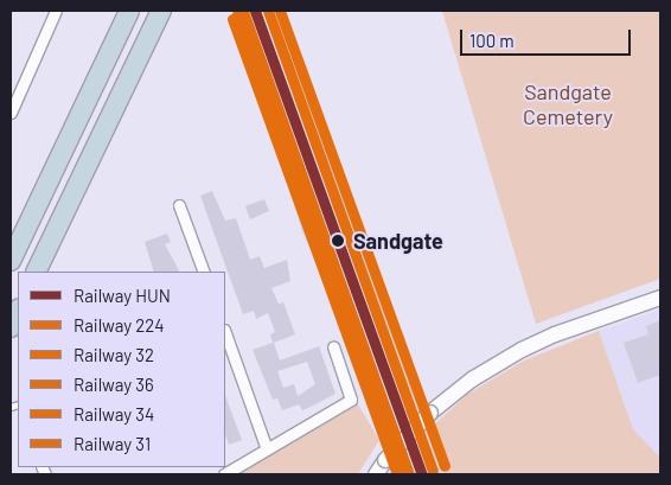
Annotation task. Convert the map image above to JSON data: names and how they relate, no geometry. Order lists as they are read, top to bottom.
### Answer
{
  "parks": ["Sandgate Cemetery"],
  "places": ["Sandgate"],
  "lines": [
    "rail line HUN",
    "rail line 32",
    "rail line 34",
    "rail line 224",
    "rail line 31",
    "rail line 36"
  ],
  "legend": [
    "Railway HUN",
    "Railway 224",
    "Railway 32",
    "Railway 36",
    "Railway 34",
    "Railway 31"
  ],
  "scale_bar": "100 m"
}
